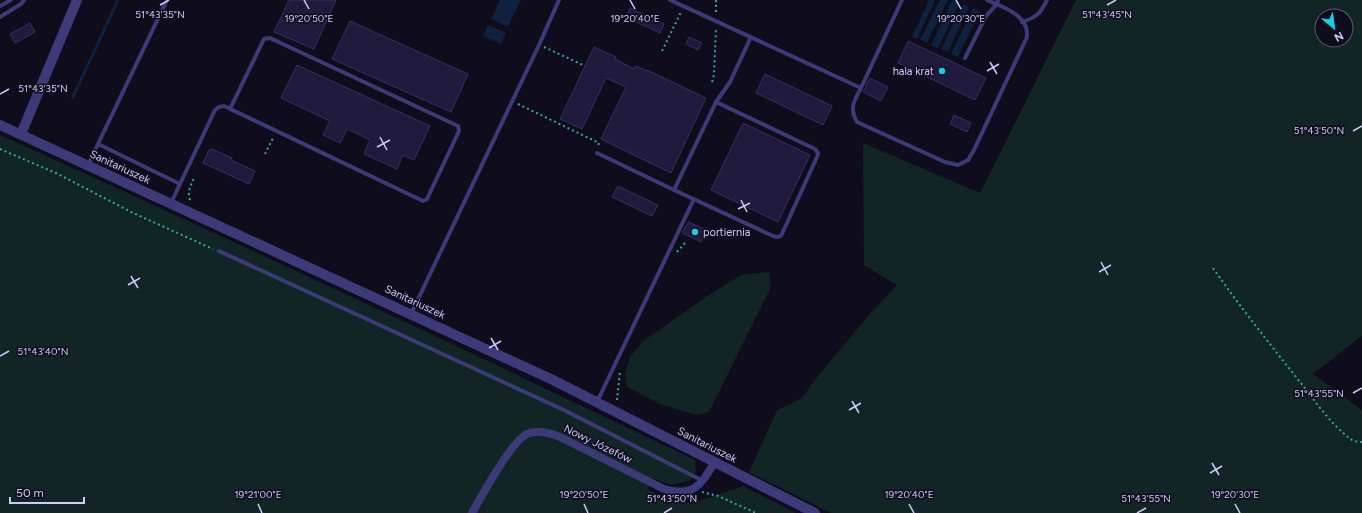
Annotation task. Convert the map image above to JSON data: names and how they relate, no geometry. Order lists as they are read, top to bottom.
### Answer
{
  "streets": {
    "street": ["Sanitariuszek", "Nowy Józefów"]
  },
  "places": ["hala krat", "portiernia"],
  "scale_bar": "50 m",
  "north": "bottom right",
  "coordinates": [
    "51°43'35\"N",
    "51°43'45\"N",
    "19°20'50\"E",
    "19°20'40\"E",
    "19°20'30\"E",
    "51°43'50\"N",
    "51°43'40\"N",
    "51°43'55\"N",
    "19°21'00\"E"
  ]
}
